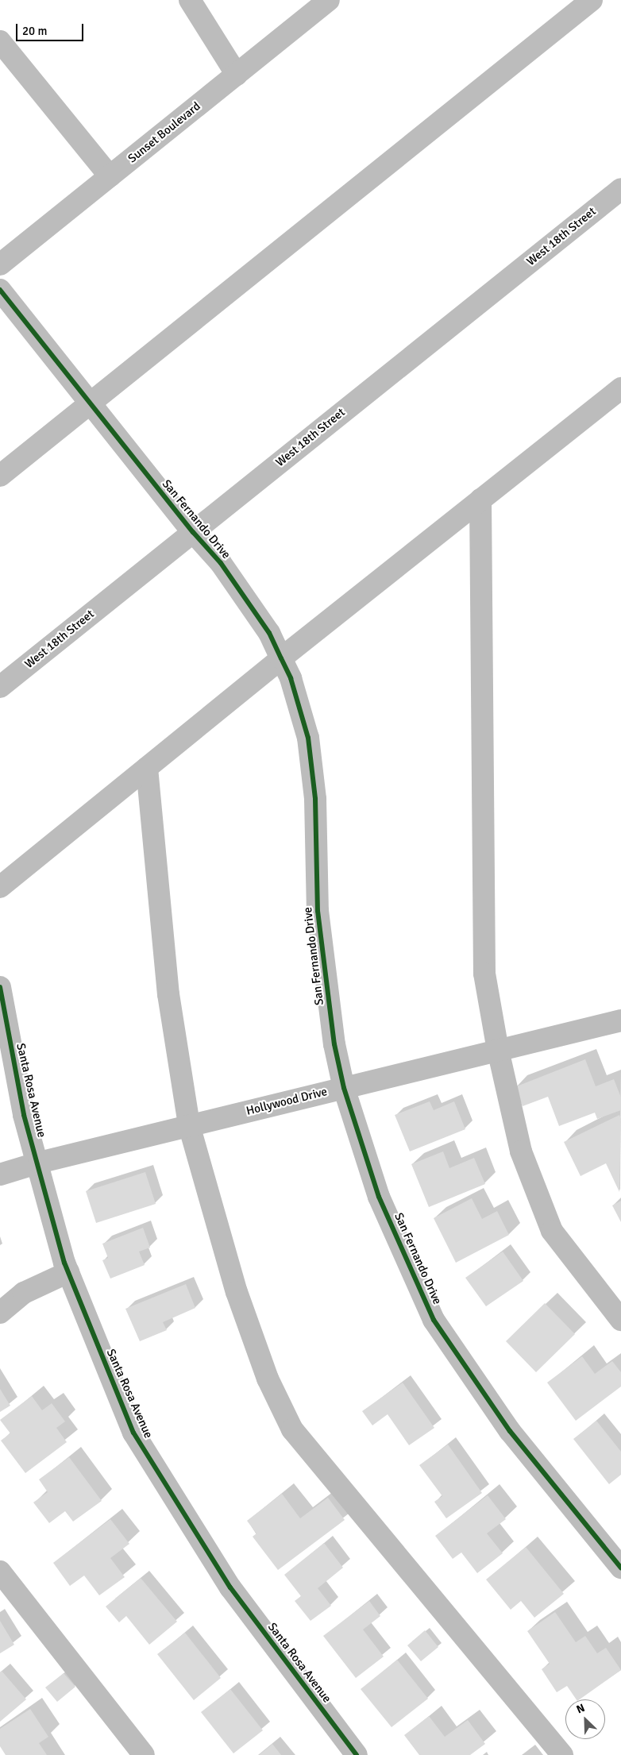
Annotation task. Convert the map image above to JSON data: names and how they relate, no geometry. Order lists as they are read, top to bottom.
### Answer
{
  "streets": {
    "street": [
      "Sunset Boulevard",
      "West 18th Street",
      "San Fernando Drive",
      "Santa Rosa Avenue",
      "Hollywood Drive"
    ]
  },
  "crossings": [
    ["West 18th Street", "San Fernando Drive"],
    ["San Fernando Drive", "Hollywood Drive"],
    ["Santa Rosa Avenue", "Hollywood Drive"]
  ],
  "scale_bar": "20 m",
  "north": "top left"
}
